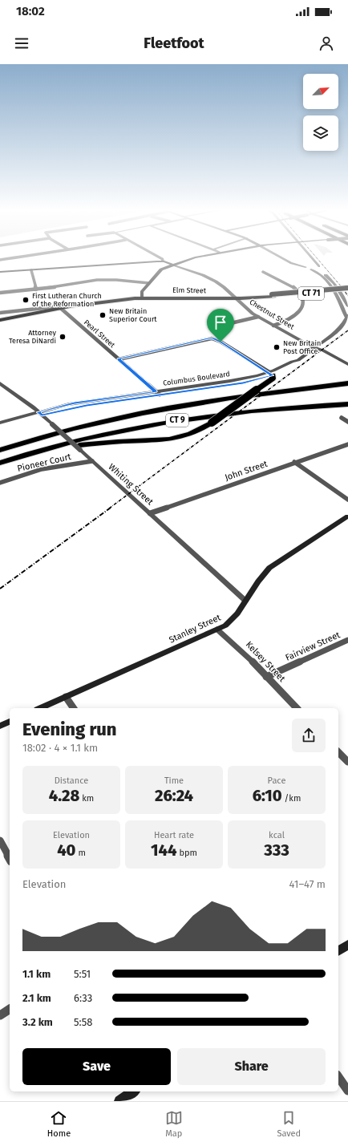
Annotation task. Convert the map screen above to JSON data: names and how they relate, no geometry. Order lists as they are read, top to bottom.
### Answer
{
  "streets": {
    "highway": ["CT 9"],
    "main road": ["Elm Street", "CT 71", "Stanley Street"],
    "street": [
      "Chestnut Street",
      "Pearl Street",
      "Columbus Boulevard",
      "Pioneer Court",
      "John Street",
      "Whiting Street",
      "Fairview Street",
      "Kelsey Street"
    ]
  },
  "crossings": [
    ["Elm Street", "CT 71"],
    ["Elm Street", "Chestnut Street"],
    ["CT 71", "Chestnut Street"],
    ["CT 71", "Pearl Street"],
    ["Chestnut Street", "Columbus Boulevard"],
    ["Pearl Street", "Columbus Boulevard"],
    ["Columbus Boulevard", "Whiting Street"],
    ["Pioneer Court", "Whiting Street"],
    ["John Street", "Whiting Street"],
    ["Whiting Street", "Stanley Street"],
    ["Stanley Street", "Kelsey Street"],
    ["Fairview Street", "Kelsey Street"]
  ],
  "places": [
    "First Lutheran Church of the Reformation",
    "New Britain Superior Court",
    "Attorney Teresa DiNardi",
    "New Britain Post Office"
  ],
  "north": "top right",
  "page": {
    "status": "18:02",
    "header": "Fleetfoot",
    "heading": ["Evening run", "18:02 · 4 × 1.1 km"],
    "stats": [
      ["Distance", "4.28 km"],
      ["Time", "26:24"],
      ["Pace", "6:10 /km"],
      ["Elevation", "40 m"],
      ["Heart rate", "144 bpm"],
      ["kcal", "333"]
    ],
    "chart": ["Elevation", "41–47 m"],
    "list": [
      {
        "name": "1.1 km",
        "note": "5:51"
      },
      {
        "name": "2.1 km",
        "note": "6:33"
      },
      {
        "name": "3.2 km",
        "note": "5:58"
      }
    ],
    "buttons": ["Save", "Share"],
    "tabs": ["Home", "Map", "Saved"]
  }
}
